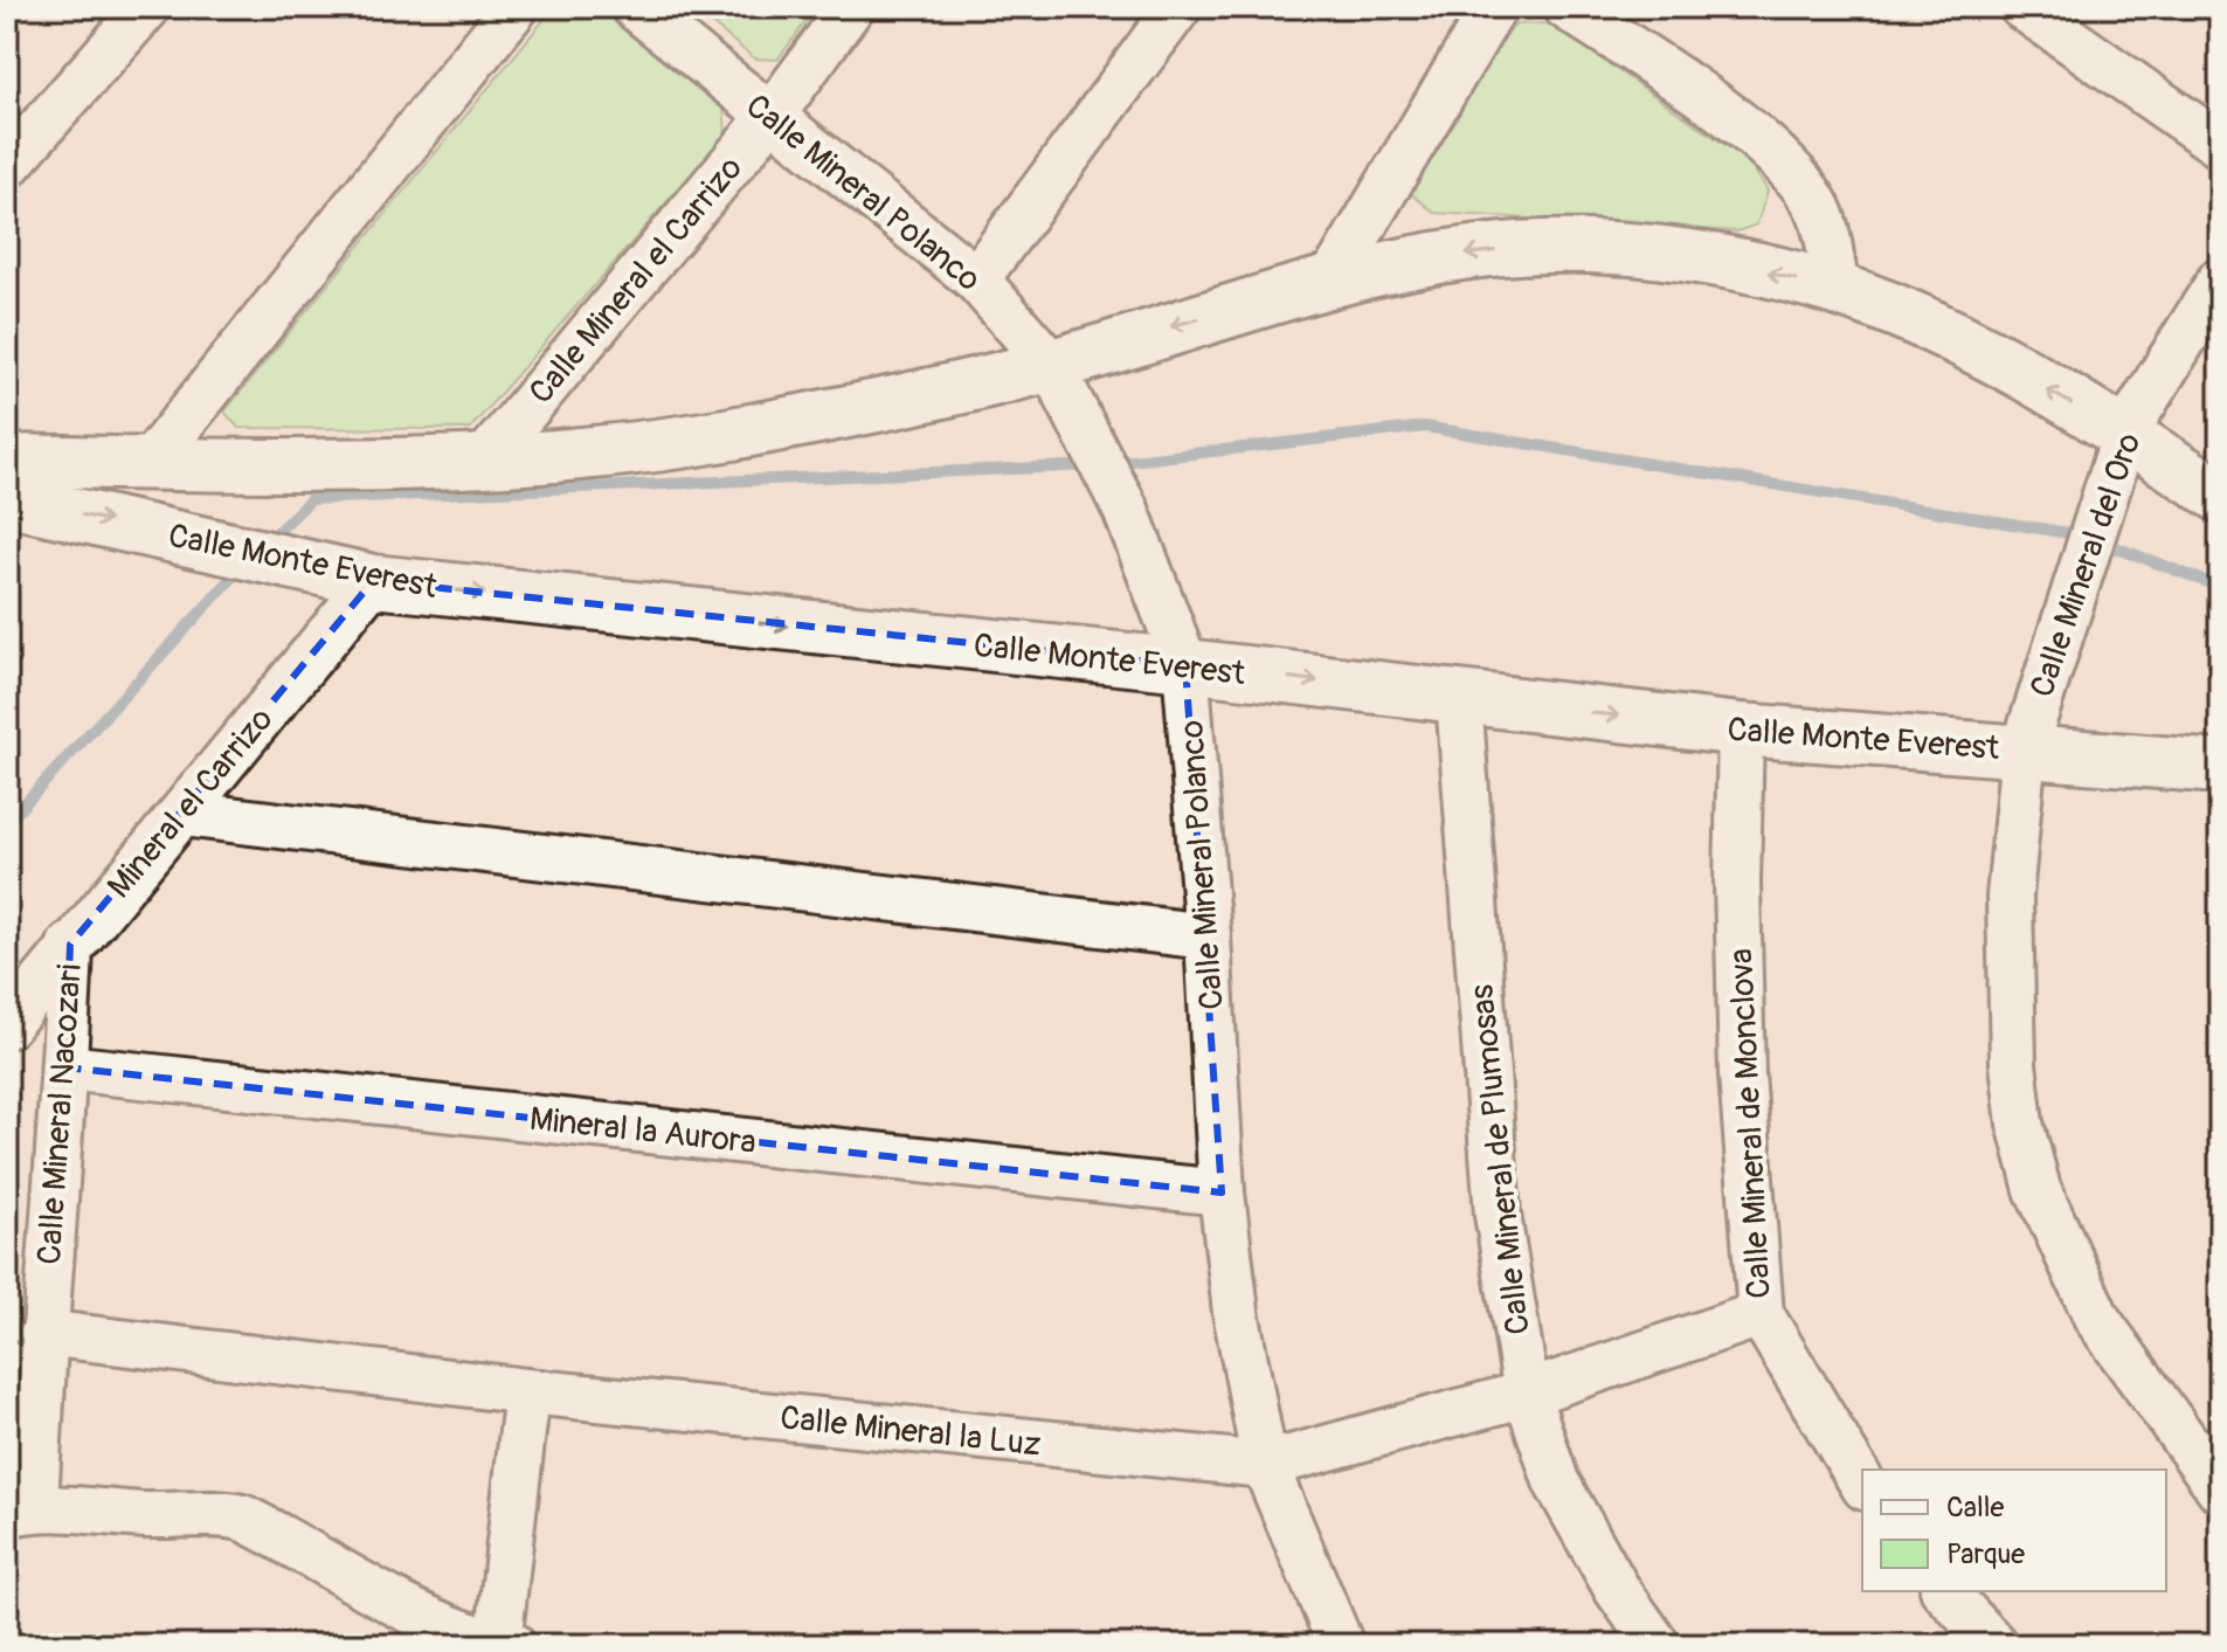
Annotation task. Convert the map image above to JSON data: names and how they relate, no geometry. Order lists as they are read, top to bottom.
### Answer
{
  "streets": {
    "street": [
      "Calle Mineral Polanco",
      "Calle Mineral el Carrizo",
      "Calle Monte Everest",
      "Calle Mineral del Oro",
      "Mineral el Carrizo",
      "Calle Mineral Nacozari",
      "Calle Mineral de Monclova",
      "Mineral la Aurora",
      "Calle Mineral de Plumosas",
      "Calle Mineral la Luz"
    ]
  },
  "crossings": [
    ["Calle Mineral Polanco", "Calle Mineral el Carrizo"],
    ["Calle Mineral Polanco", "Calle Monte Everest"],
    ["Calle Mineral Polanco", "Mineral la Aurora"],
    ["Calle Mineral Polanco", "Calle Mineral la Luz"],
    ["Calle Monte Everest", "Calle Mineral del Oro"],
    ["Calle Monte Everest", "Mineral el Carrizo"],
    ["Calle Monte Everest", "Calle Mineral de Monclova"],
    ["Calle Monte Everest", "Calle Mineral de Plumosas"],
    ["Mineral el Carrizo", "Calle Mineral Nacozari"],
    ["Calle Mineral Nacozari", "Mineral la Aurora"],
    ["Calle Mineral Nacozari", "Calle Mineral la Luz"],
    ["Calle Mineral de Monclova", "Calle Mineral la Luz"],
    ["Calle Mineral de Plumosas", "Calle Mineral la Luz"]
  ],
  "legend": ["Calle", "Parque"]
}
